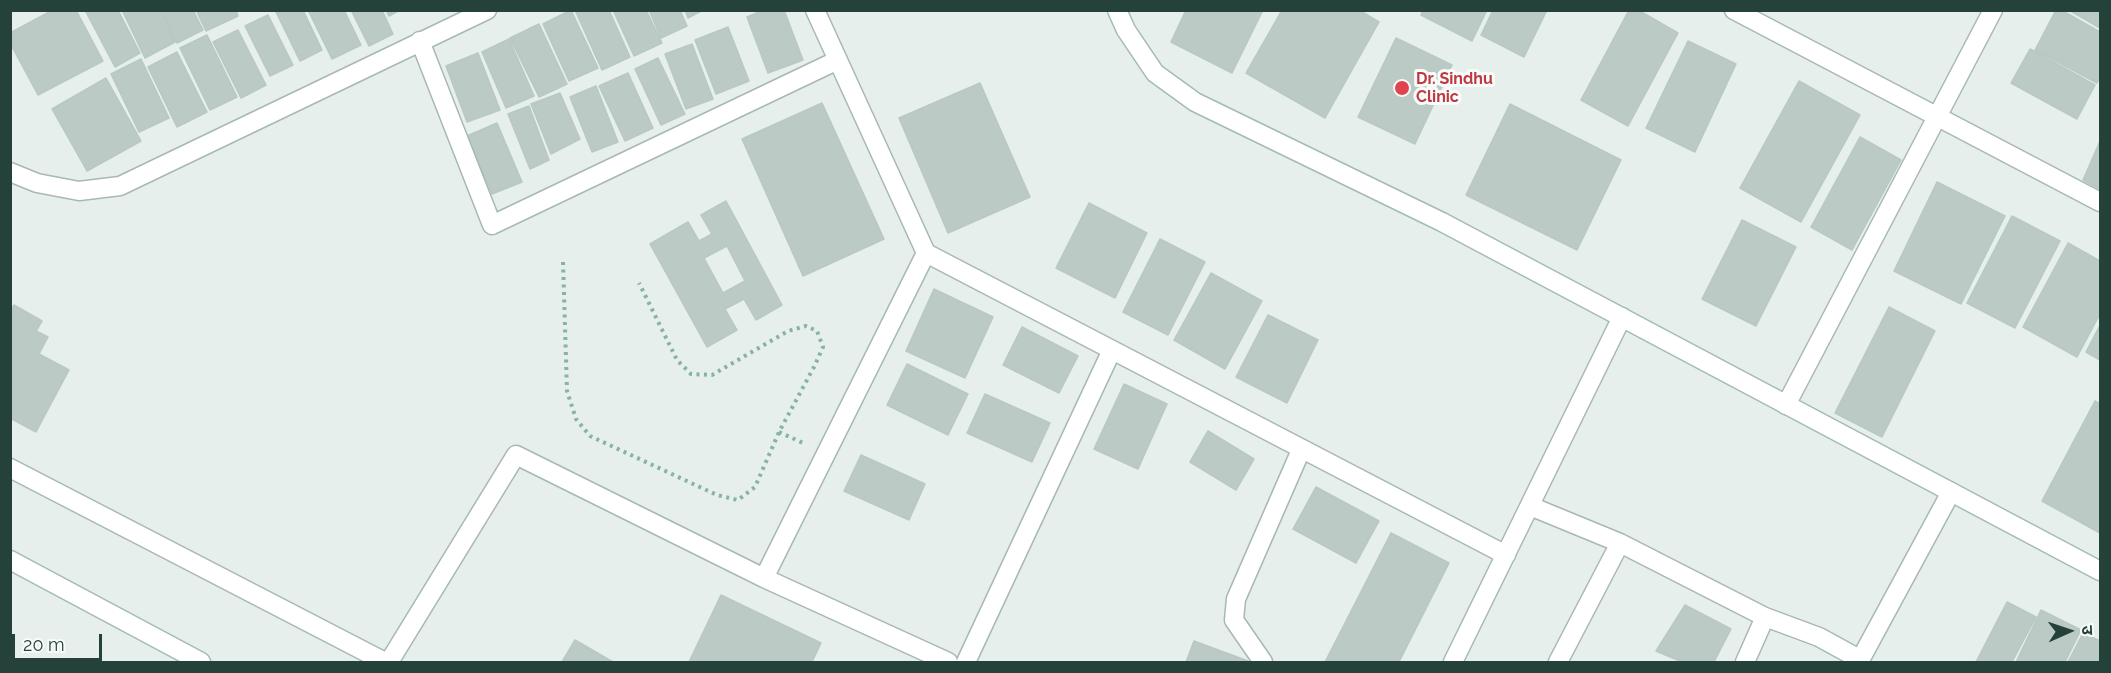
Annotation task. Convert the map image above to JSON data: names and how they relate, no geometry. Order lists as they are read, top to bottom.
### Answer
{
  "places": ["Dr. Sindhu Clinic"],
  "scale_bar": "20 m",
  "north": "right"
}
